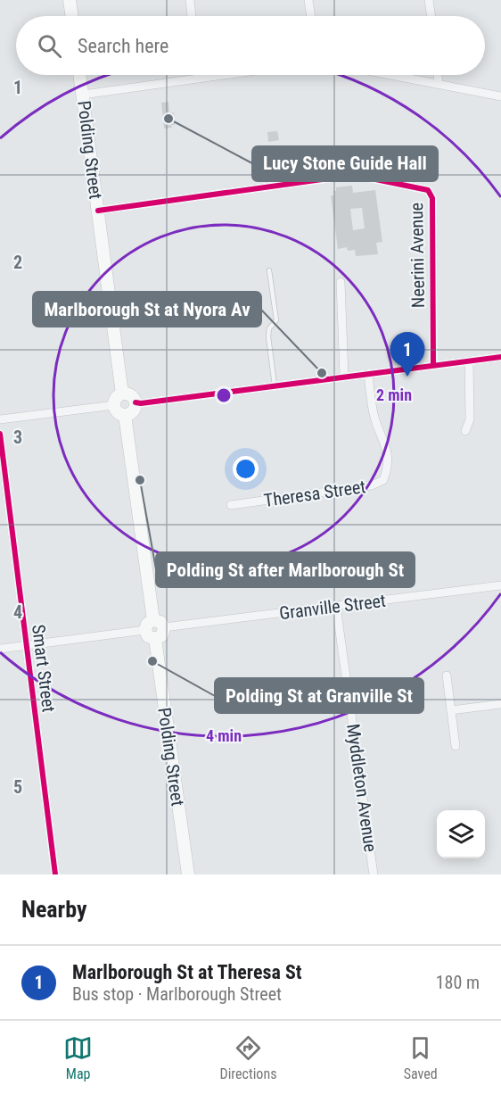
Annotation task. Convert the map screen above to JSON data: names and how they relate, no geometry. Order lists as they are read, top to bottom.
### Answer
{
  "streets": {
    "main road": ["Polding Street"],
    "street": [
      "Neerini Avenue",
      "Theresa Street",
      "Granville Street",
      "Smart Street",
      "Myddleton Avenue"
    ]
  },
  "crossings": [
    ["Polding Street", "Neerini Avenue"],
    ["Polding Street", "Granville Street"],
    ["Granville Street", "Myddleton Avenue"]
  ],
  "places": [
    "Lucy Stone Guide Hall",
    "Marlborough St at Nyora Av",
    "Polding St after Marlborough St",
    "Polding St at Granville St"
  ],
  "page": {
    "search": "Search here",
    "pins": "1",
    "heading": "Nearby",
    "list": [
      {
        "mark": "1",
        "name": "Marlborough St at Theresa St",
        "note": "Bus stop · Marlborough Street",
        "value": "180 m"
      }
    ],
    "nav": ["Map", "Directions", "Saved"]
  },
  "grid": {
    "rows": [
      "1",
      "2",
      "3",
      "4",
      "5"
    ]
  },
  "rings": ["2 min", "4 min"]
}
